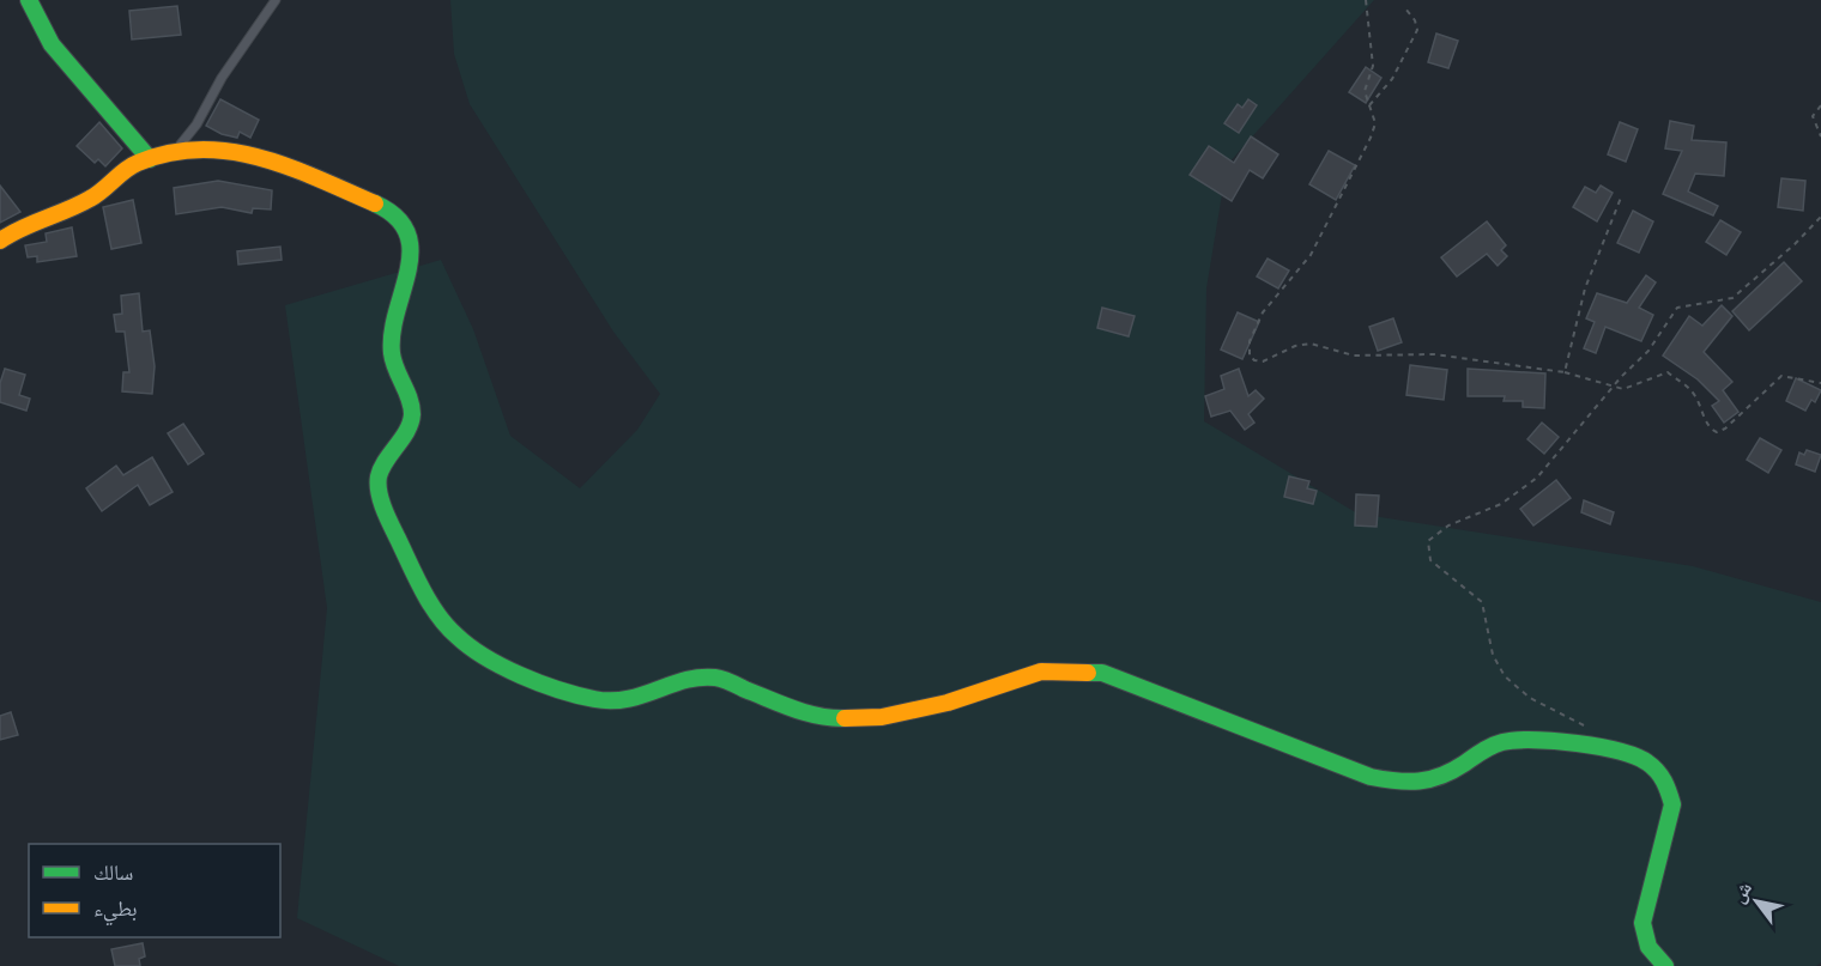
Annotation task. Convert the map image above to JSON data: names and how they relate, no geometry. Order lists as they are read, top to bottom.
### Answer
{
  "legend": ["سالك", "بطيء"],
  "north": "top left"
}
